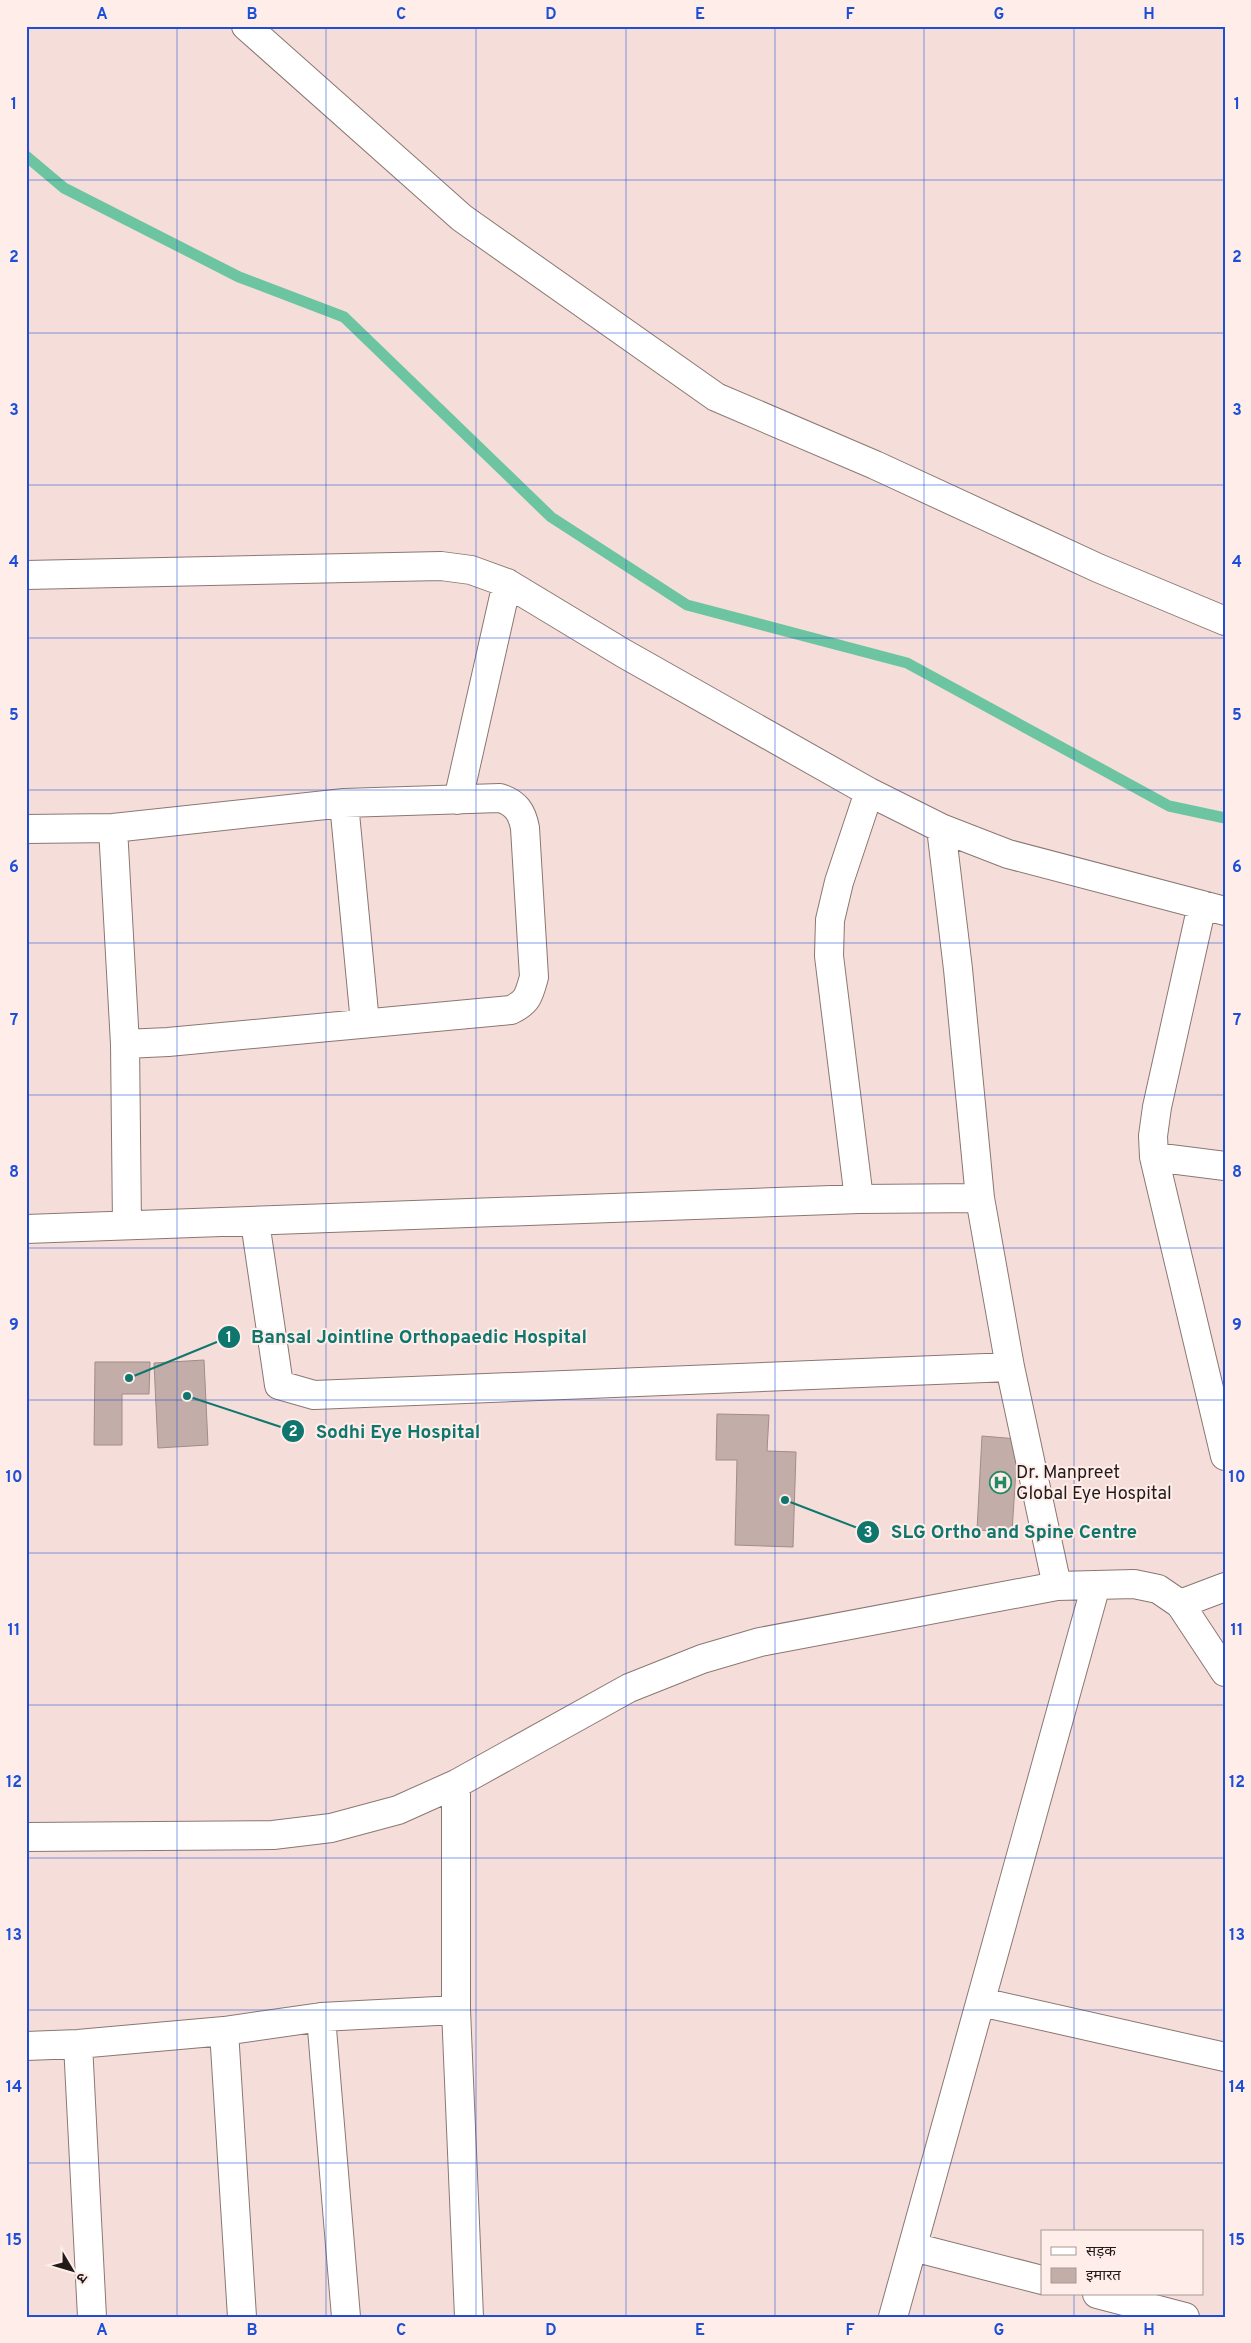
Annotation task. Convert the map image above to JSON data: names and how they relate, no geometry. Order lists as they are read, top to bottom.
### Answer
{
  "places": {
    "other": ["Bansal Jointline Orthopaedic Hospital", "Sodhi Eye Hospital", "SLG Ortho and Spine Centre"],
    "hospital": ["Dr. Manpreet Global Eye Hospital"]
  },
  "legend": ["सड़क", "इमारत"],
  "north": "bottom right",
  "grid": {
    "columns": [
      "A",
      "B",
      "C",
      "D",
      "E",
      "F",
      "G",
      "H"
    ],
    "rows": [
      "1",
      "2",
      "3",
      "4",
      "5",
      "6",
      "7",
      "8",
      "9",
      "10",
      "11",
      "12",
      "13",
      "14",
      "15"
    ]
  }
}
